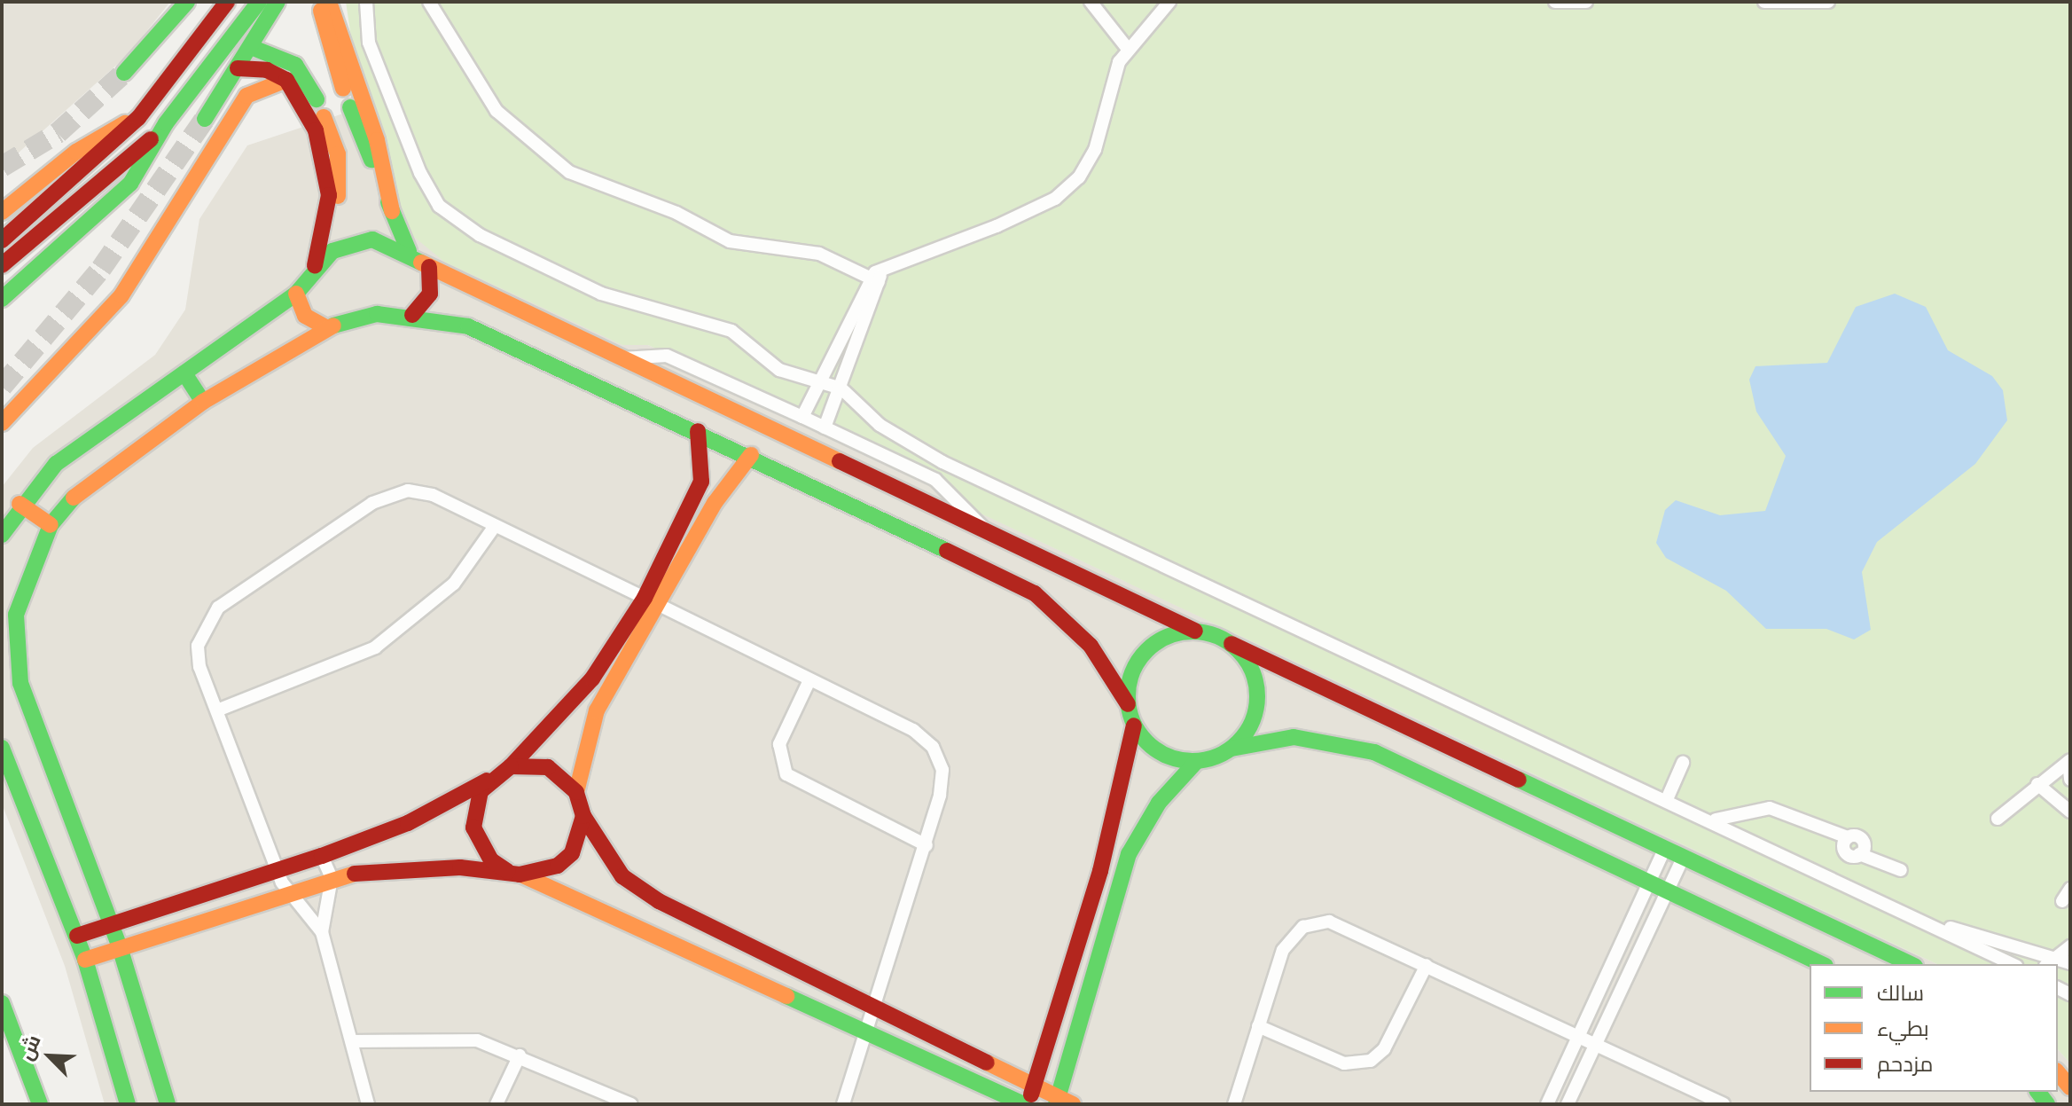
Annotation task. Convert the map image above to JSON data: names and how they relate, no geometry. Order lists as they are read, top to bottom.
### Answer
{
  "legend": ["سالك", "بطيء", "مزدحم"],
  "north": "top left"
}
